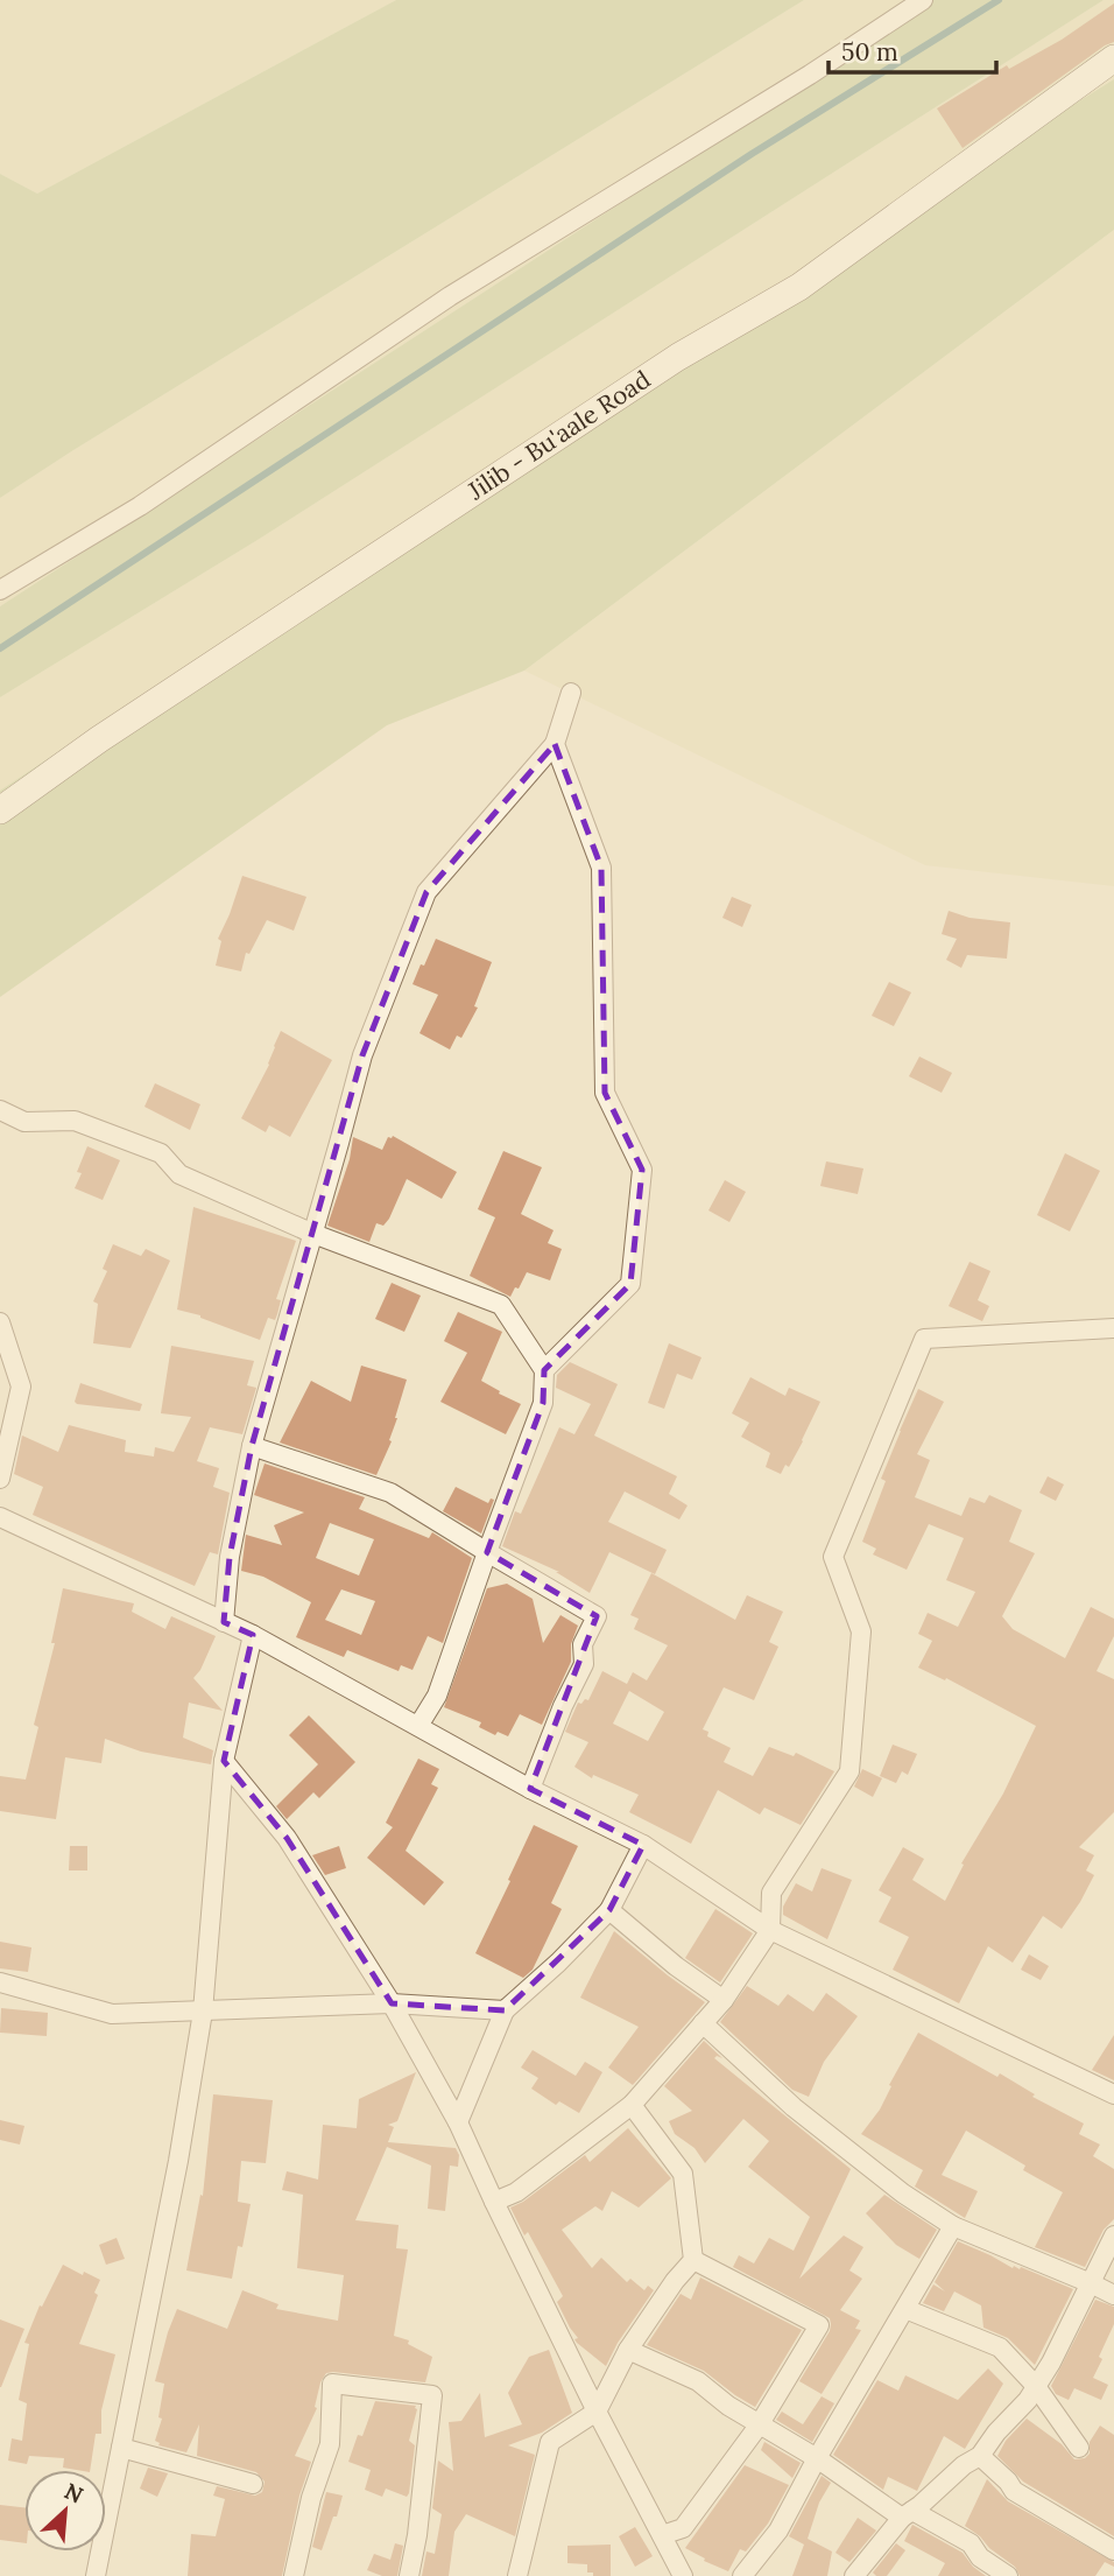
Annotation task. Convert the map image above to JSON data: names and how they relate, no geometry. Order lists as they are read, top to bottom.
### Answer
{
  "streets": {
    "main road": ["Jilib - Bu'aale Road"]
  },
  "scale_bar": "50 m",
  "north": "top right"
}
